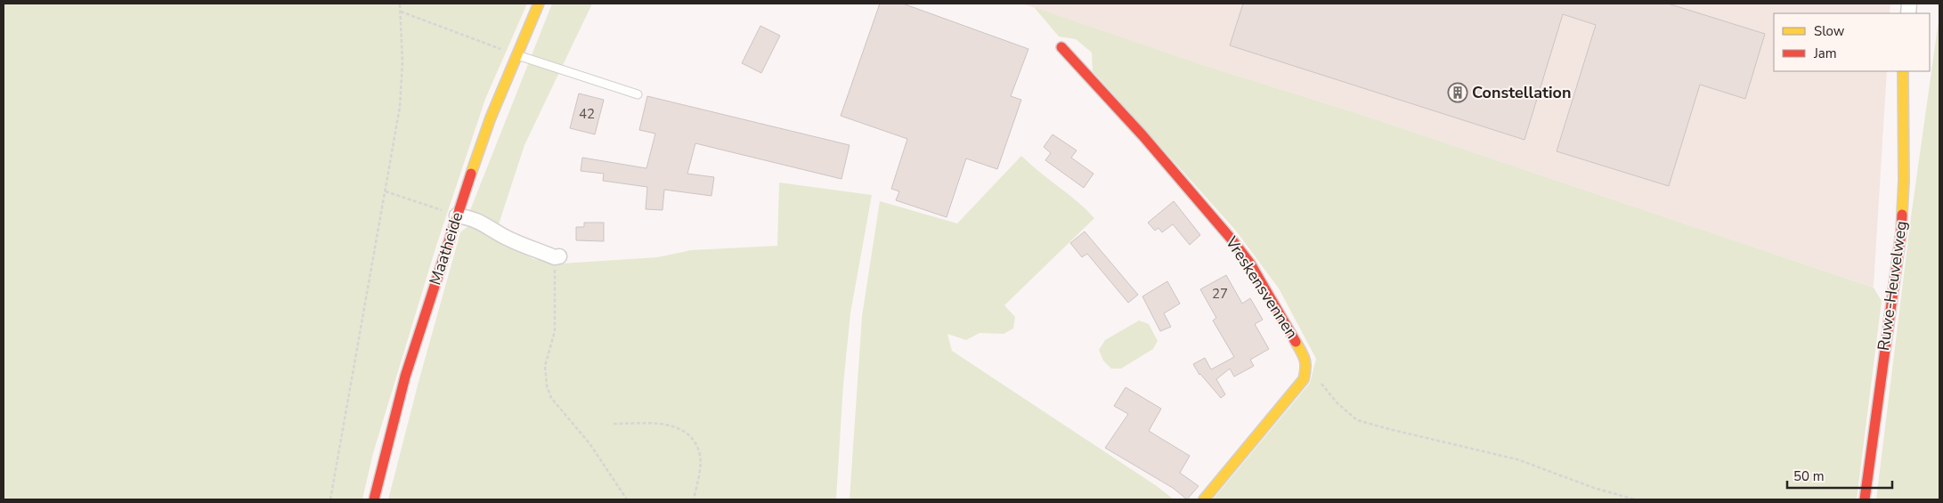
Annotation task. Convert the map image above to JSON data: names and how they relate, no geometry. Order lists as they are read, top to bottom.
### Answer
{
  "streets": {
    "street": ["Maatheide", "Ruwe-Heuvelweg", "Vreskensvennen"]
  },
  "places": {
    "building": ["Constellation"]
  },
  "house_numbers": ["42", "27"],
  "legend": ["Slow", "Jam"],
  "scale_bar": "50 m"
}
